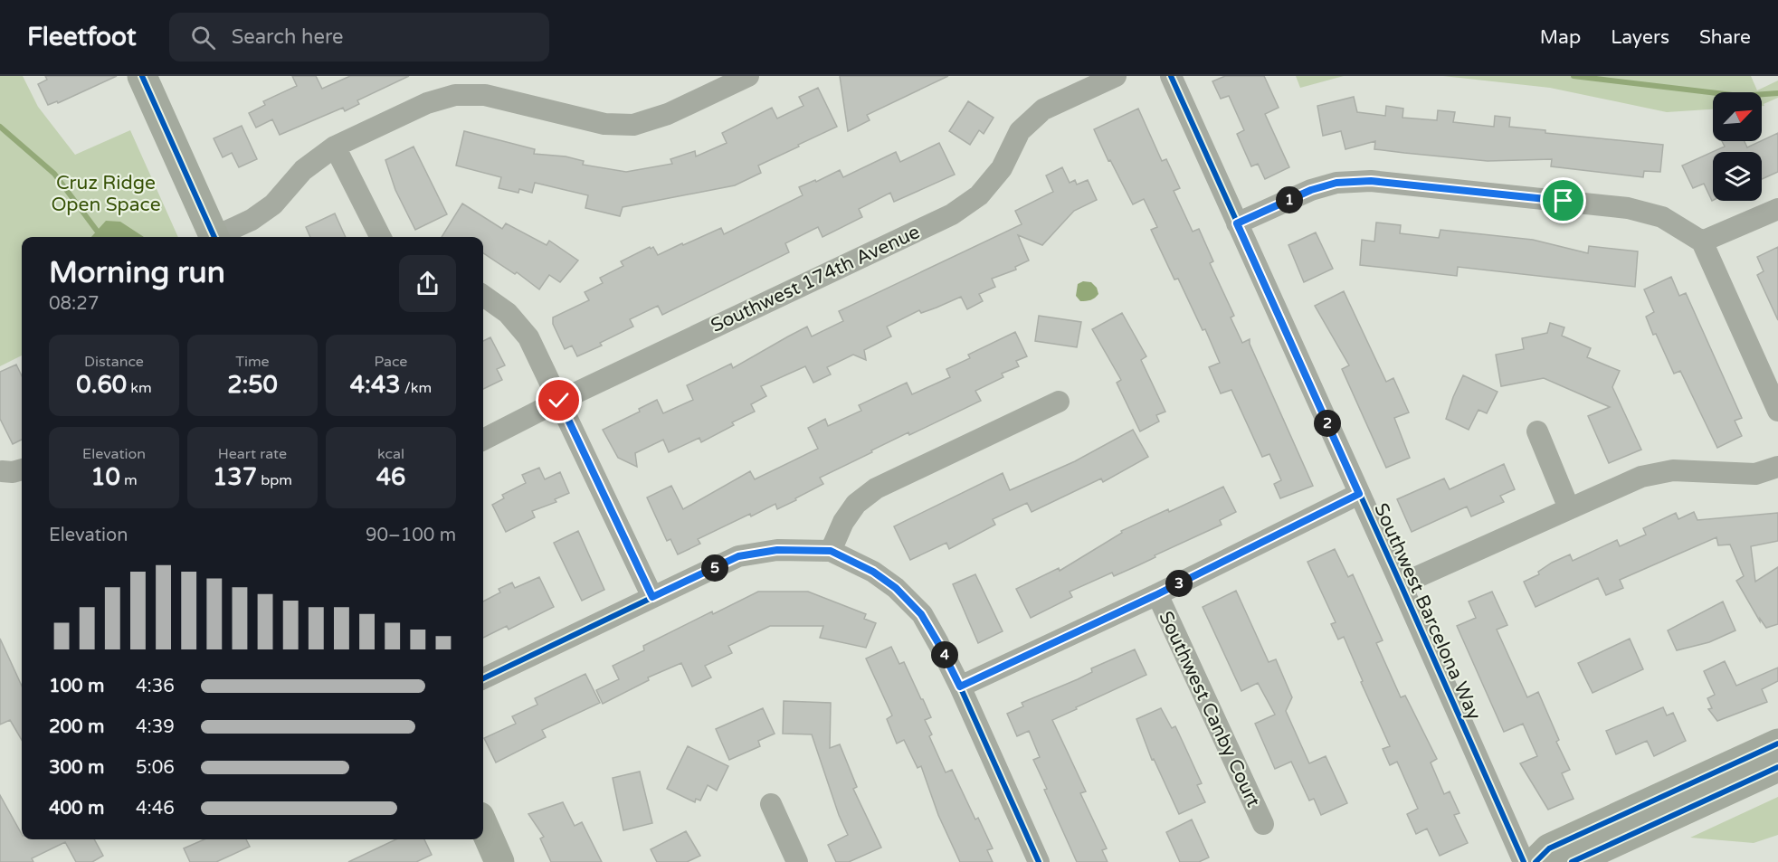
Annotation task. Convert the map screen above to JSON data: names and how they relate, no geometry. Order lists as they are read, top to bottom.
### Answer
{
  "streets": {
    "street": ["Southwest 174th Avenue", "Southwest Barcelona Way", "Southwest Canby Court"]
  },
  "parks": ["Cruz Ridge Open Space"],
  "north": "top right",
  "page": {
    "header": "Fleetfoot",
    "search": "Search here",
    "nav": ["Map", "Layers", "Share"],
    "pins": [
      "1",
      "2",
      "5",
      "3",
      "4"
    ],
    "heading": ["Morning run", "08:27"],
    "stats": [
      ["Distance", "0.60 km"],
      ["Time", "2:50"],
      ["Pace", "4:43 /km"],
      ["Elevation", "10 m"],
      ["Heart rate", "137 bpm"],
      ["kcal", "46"]
    ],
    "chart": ["Elevation", "90–100 m"],
    "list": [
      {
        "name": "100 m",
        "note": "4:36"
      },
      {
        "name": "200 m",
        "note": "4:39"
      },
      {
        "name": "300 m",
        "note": "5:06"
      },
      {
        "name": "400 m",
        "note": "4:46"
      }
    ]
  }
}
